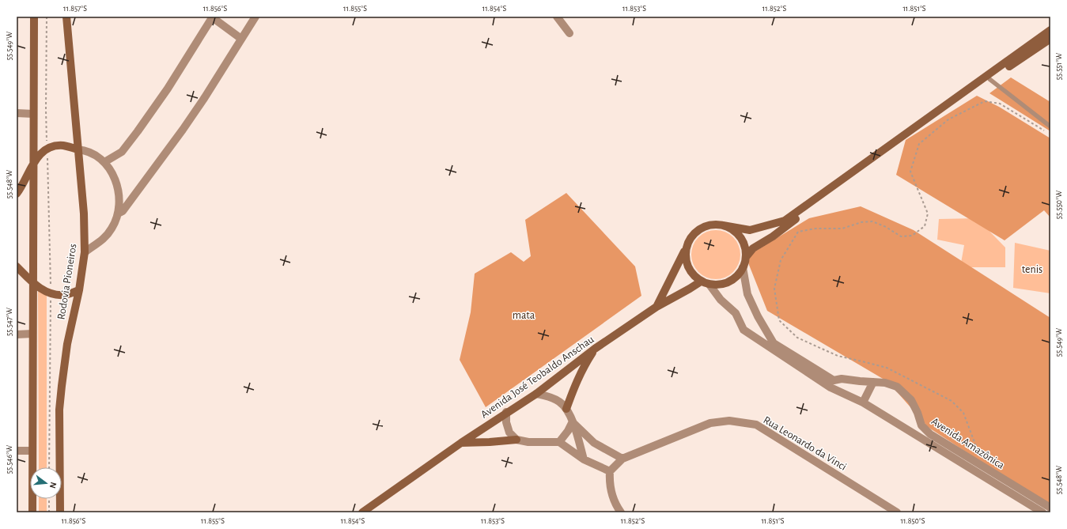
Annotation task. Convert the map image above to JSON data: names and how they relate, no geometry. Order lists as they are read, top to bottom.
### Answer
{
  "streets": {
    "street": [
      "Rodovia Pioneiros",
      "Avenida José Teobaldo Anschau",
      "Rua Leonardo da Vinci",
      "Avenida Amazônica"
    ]
  },
  "crossings": [
    ["Avenida José Teobaldo Anschau", "Avenida Amazônica"]
  ],
  "parks": ["tenis", "mata"],
  "north": "right",
  "coordinates": [
    "11.857°S",
    "11.856°S",
    "11.855°S",
    "11.854°S",
    "11.853°S",
    "11.852°S",
    "11.851°S",
    "55.549°W",
    "55.551°W",
    "55.548°W",
    "55.550°W",
    "55.547°W",
    "55.546°W",
    "11.850°S"
  ]
}
